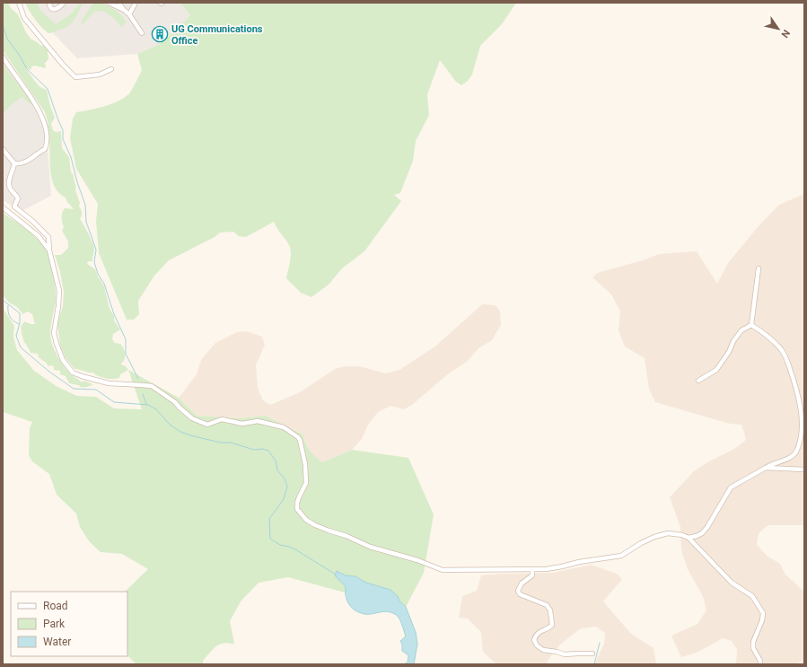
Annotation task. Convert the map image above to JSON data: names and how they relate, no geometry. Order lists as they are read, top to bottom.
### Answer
{
  "places": {
    "building": ["UG Communications Office"]
  },
  "legend": ["Road", "Park", "Water"],
  "north": "bottom right"
}
